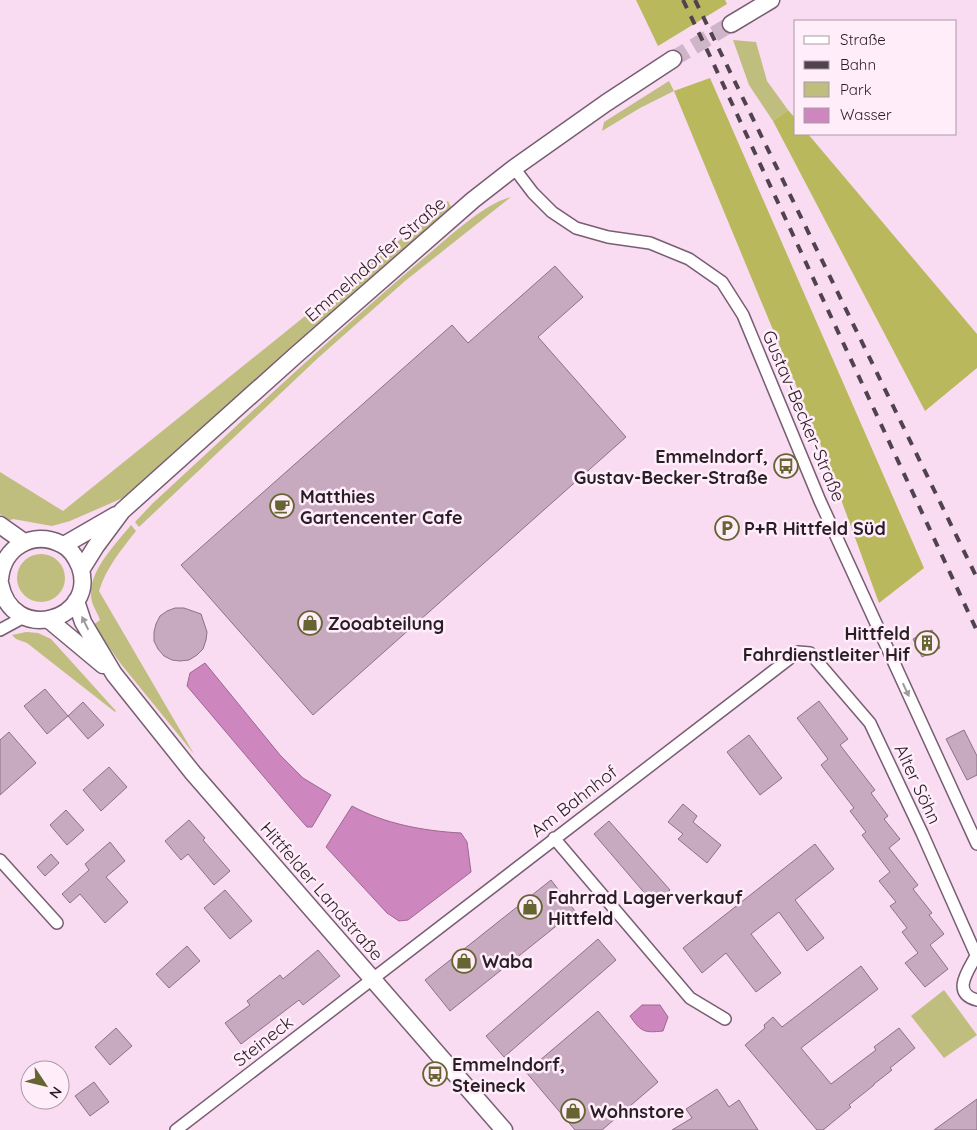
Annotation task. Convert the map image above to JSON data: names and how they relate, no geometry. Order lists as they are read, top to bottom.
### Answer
{
  "streets": {
    "main road": ["Emmelndorfer Straße", "Hittfelder Landstraße"],
    "street": [
      "Gustav-Becker-Straße",
      "Alter Söhn",
      "Am Bahnhof",
      "Steineck"
    ]
  },
  "crossings": [
    ["Emmelndorfer Straße", "Gustav-Becker-Straße"],
    ["Emmelndorfer Straße", "Hittfelder Landstraße"],
    ["Alter Söhn", "Am Bahnhof"],
    ["Am Bahnhof", "Hittfelder Landstraße"],
    ["Am Bahnhof", "Steineck"],
    ["Hittfelder Landstraße", "Steineck"]
  ],
  "one_way": ["Gustav-Becker-Straße"],
  "places": {
    "bus stop": ["Emmelndorf, Gustav-Becker-Straße", "Emmelndorf, Steineck"],
    "cafe": ["Matthies Gartencenter Cafe"],
    "parking": ["P+R Hittfeld Süd"],
    "shop": [
      "Zooabteilung",
      "Fahrrad Lagerverkauf Hittfeld",
      "Waba",
      "Wohnstore"
    ],
    "building": ["Hittfeld Fahrdienstleiter Hif"]
  },
  "legend": [
    "Straße",
    "Bahn",
    "Park",
    "Wasser"
  ],
  "north": "bottom right"
}
